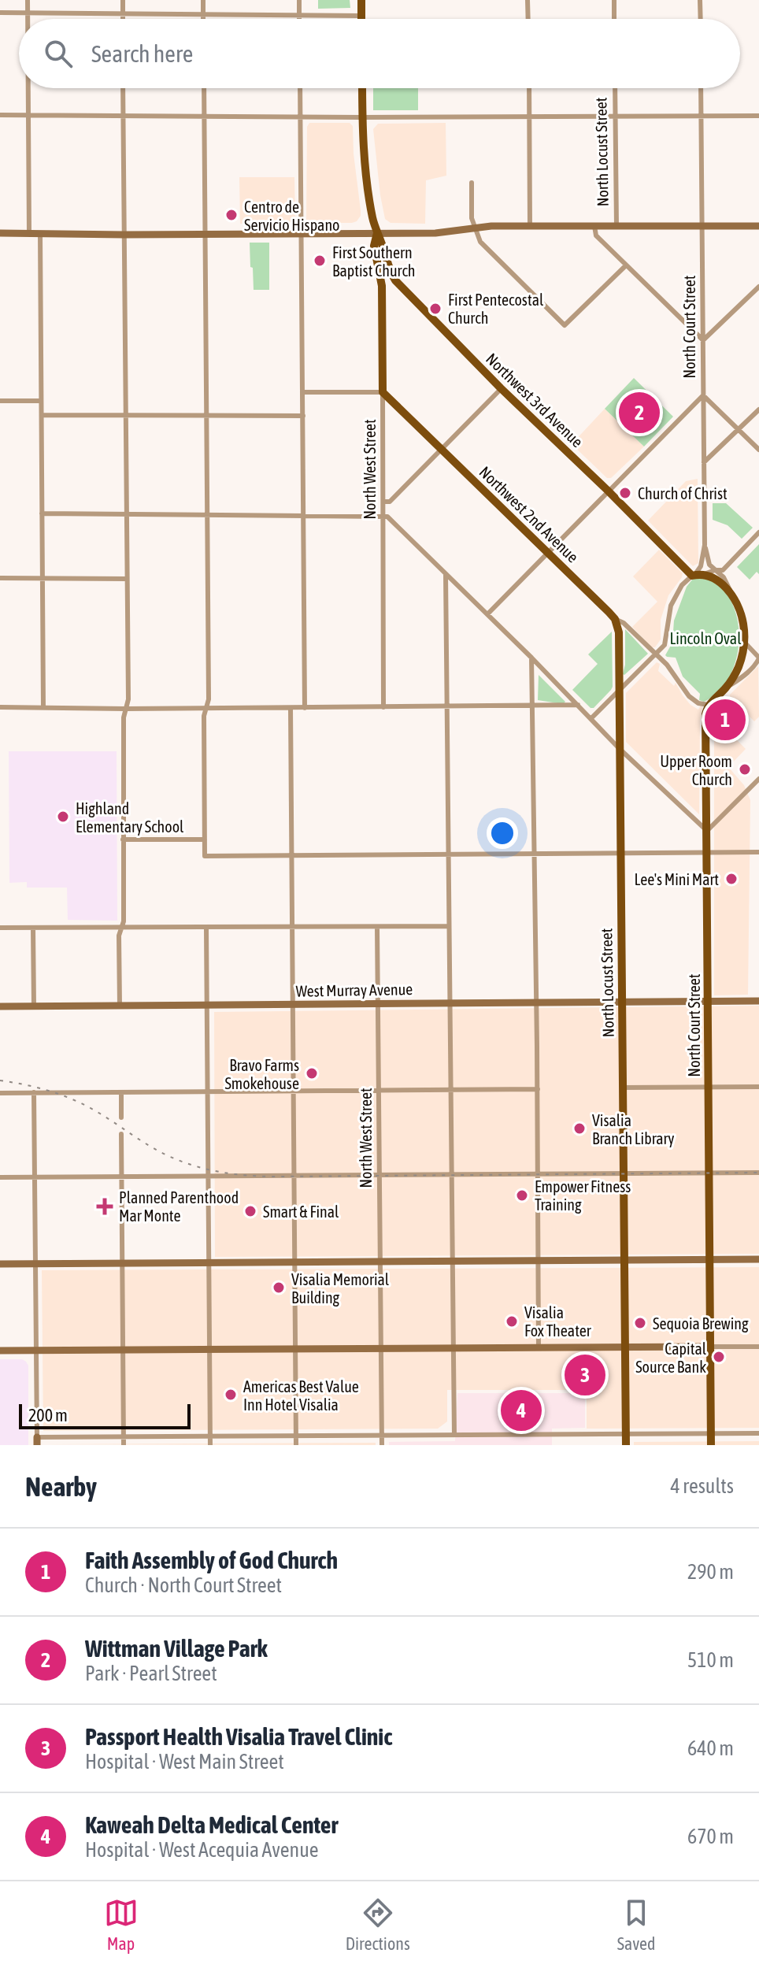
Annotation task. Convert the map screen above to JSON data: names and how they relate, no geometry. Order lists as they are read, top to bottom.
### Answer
{
  "streets": {
    "main road": [
      "North Locust Street",
      "North Court Street",
      "Northwest 3rd Avenue",
      "North West Street",
      "Northwest 2nd Avenue"
    ],
    "street": ["West Murray Avenue"]
  },
  "crossings": [
    ["North Locust Street", "Northwest 2nd Avenue"],
    ["North Locust Street", "West Murray Avenue"],
    ["North Court Street", "Northwest 3rd Avenue"],
    ["North Court Street", "West Murray Avenue"],
    ["Northwest 3rd Avenue", "North West Street"],
    ["North West Street", "Northwest 2nd Avenue"],
    ["North West Street", "West Murray Avenue"]
  ],
  "parks": ["Lincoln Oval"],
  "places": {
    "other": [
      "Centro de Servicio Hispano",
      "First Southern Baptist Church",
      "First Pentecostal Church",
      "Church of Christ",
      "Upper Room Church",
      "Highland Elementary School",
      "Lee's Mini Mart",
      "Bravo Farms Smokehouse",
      "Visalia Branch Library",
      "Empower Fitness Training",
      "Smart & Final",
      "Visalia Memorial Building",
      "Visalia Fox Theater",
      "Sequoia Brewing",
      "Capital Source Bank",
      "Americas Best Value Inn Hotel Visalia"
    ],
    "health": ["Planned Parenthood Mar Monte"]
  },
  "scale_bar": "200 m",
  "page": {
    "search": "Search here",
    "pins": [
      "2",
      "1",
      "3",
      "4"
    ],
    "scale": "200 m",
    "heading": ["Nearby", "4 results"],
    "list": [
      {
        "mark": "1",
        "name": "Faith Assembly of God Church",
        "note": "Church · North Court Street",
        "value": "290 m"
      },
      {
        "mark": "2",
        "name": "Wittman Village Park",
        "note": "Park · Pearl Street",
        "value": "510 m"
      },
      {
        "mark": "3",
        "name": "Passport Health Visalia Travel Clinic",
        "note": "Hospital · West Main Street",
        "value": "640 m"
      },
      {
        "mark": "4",
        "name": "Kaweah Delta Medical Center",
        "note": "Hospital · West Acequia Avenue",
        "value": "670 m"
      }
    ],
    "nav": ["Map", "Directions", "Saved"]
  }
}
